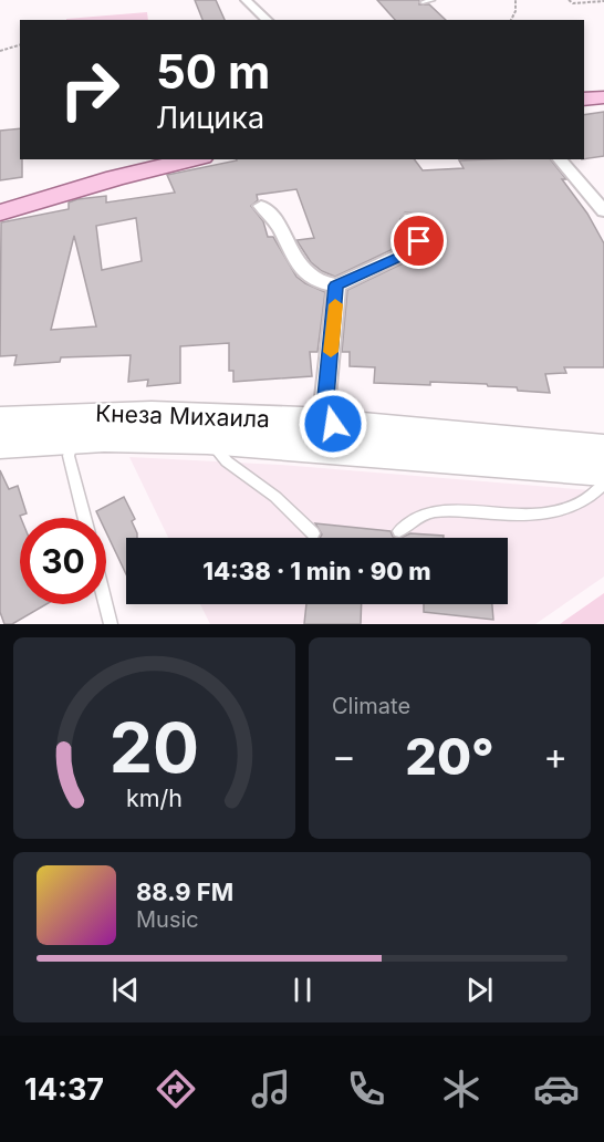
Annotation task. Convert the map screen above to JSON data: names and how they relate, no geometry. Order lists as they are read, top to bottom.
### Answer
{
  "streets": {
    "main road": ["Кнеза Михаила"]
  },
  "page": {
    "turn": ["50 m", "Лицика"],
    "limit": "30",
    "trip": "14:38 · 1 min · 90 m",
    "tile": "Climate",
    "heat": ["−", "20°", "+"],
    "song": ["88.9 FM", "Music"],
    "tabs": "14:37",
    "gauge": ["20", "km/h"]
  }
}
